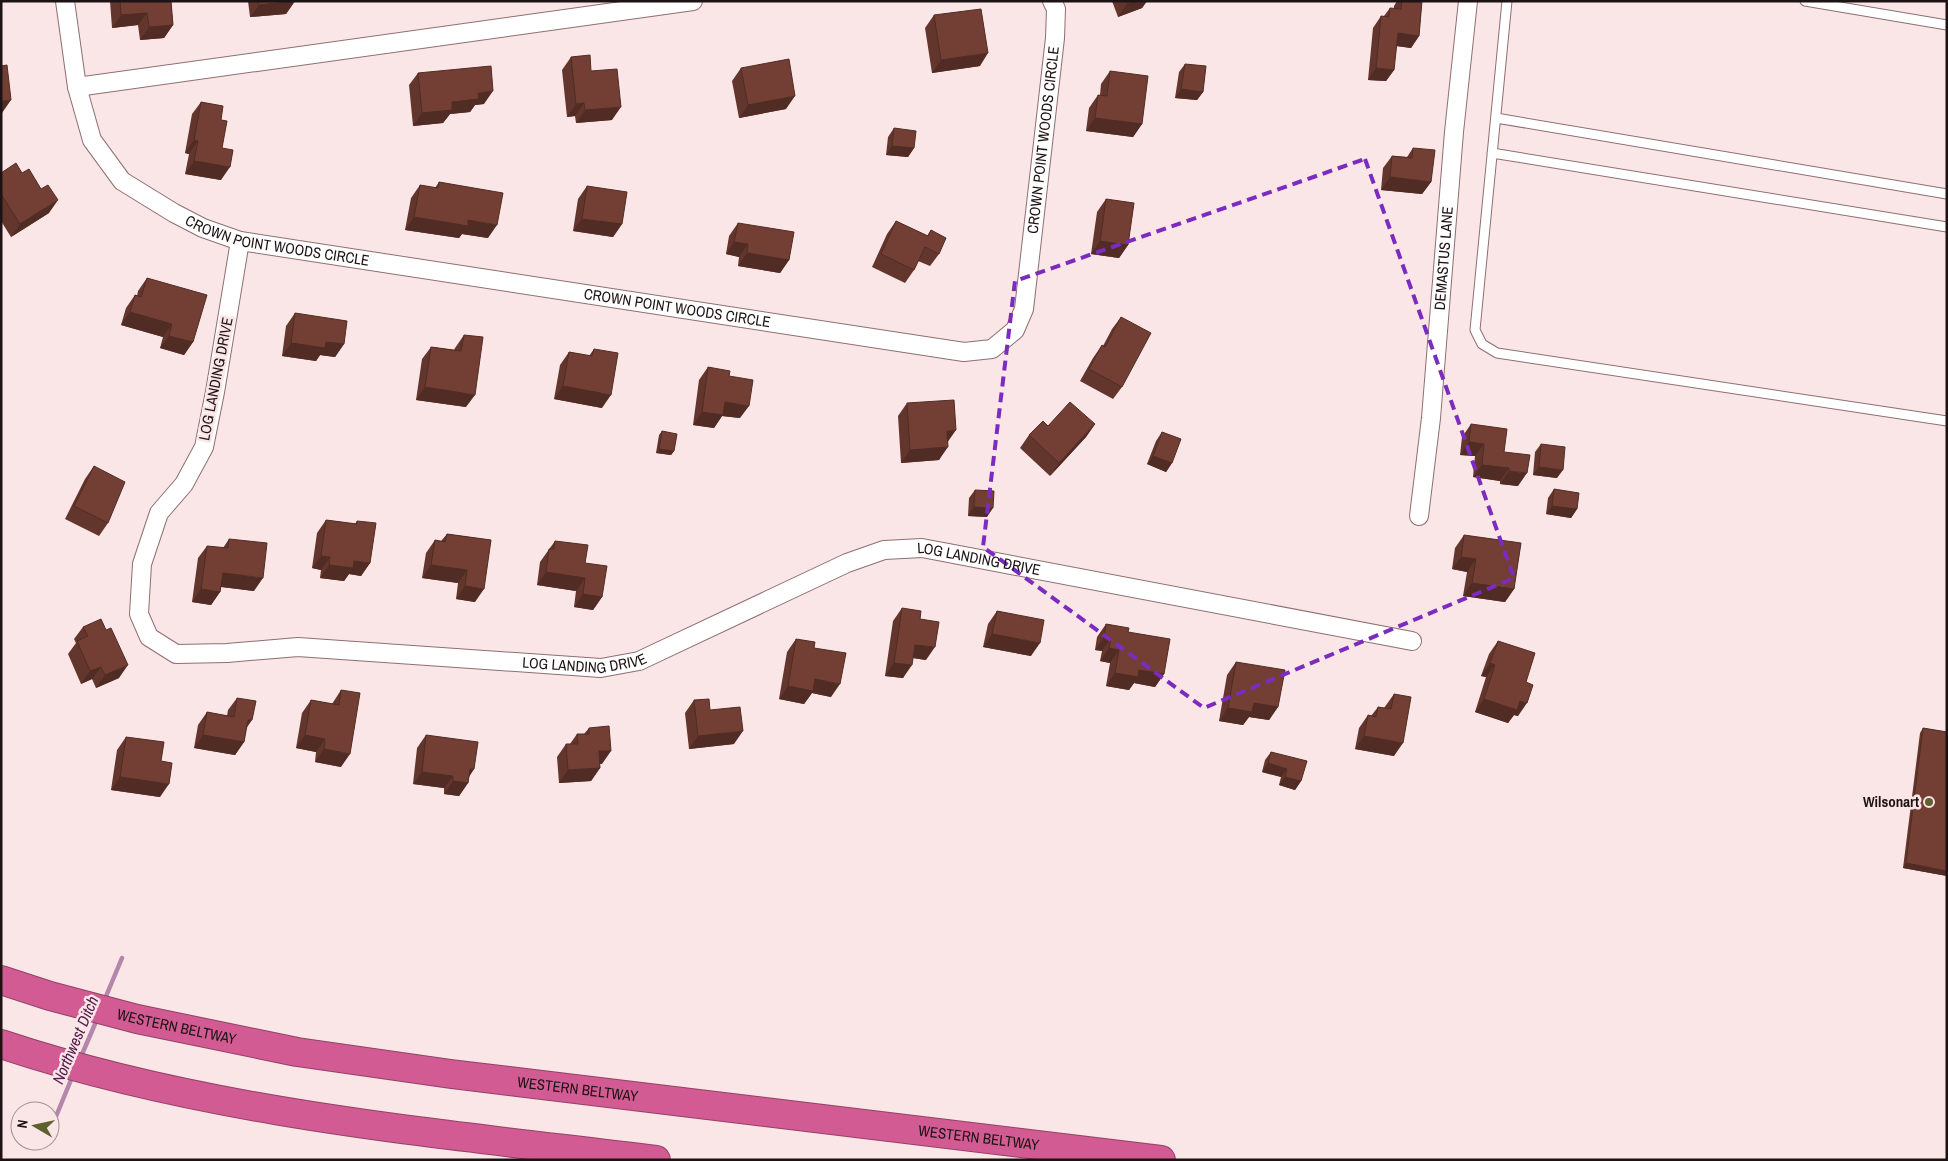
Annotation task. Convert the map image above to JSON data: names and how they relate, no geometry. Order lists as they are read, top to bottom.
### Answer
{
  "streets": {
    "highway": ["WESTERN BELTWAY"],
    "street": ["CROWN POINT WOODS CIRCLE", "DEMASTUS LANE", "LOG LANDING DRIVE"]
  },
  "crossings": [
    ["CROWN POINT WOODS CIRCLE", "LOG LANDING DRIVE"]
  ],
  "water": ["Northwest Ditch"],
  "places": ["Wilsonart"],
  "north": "left"
}
